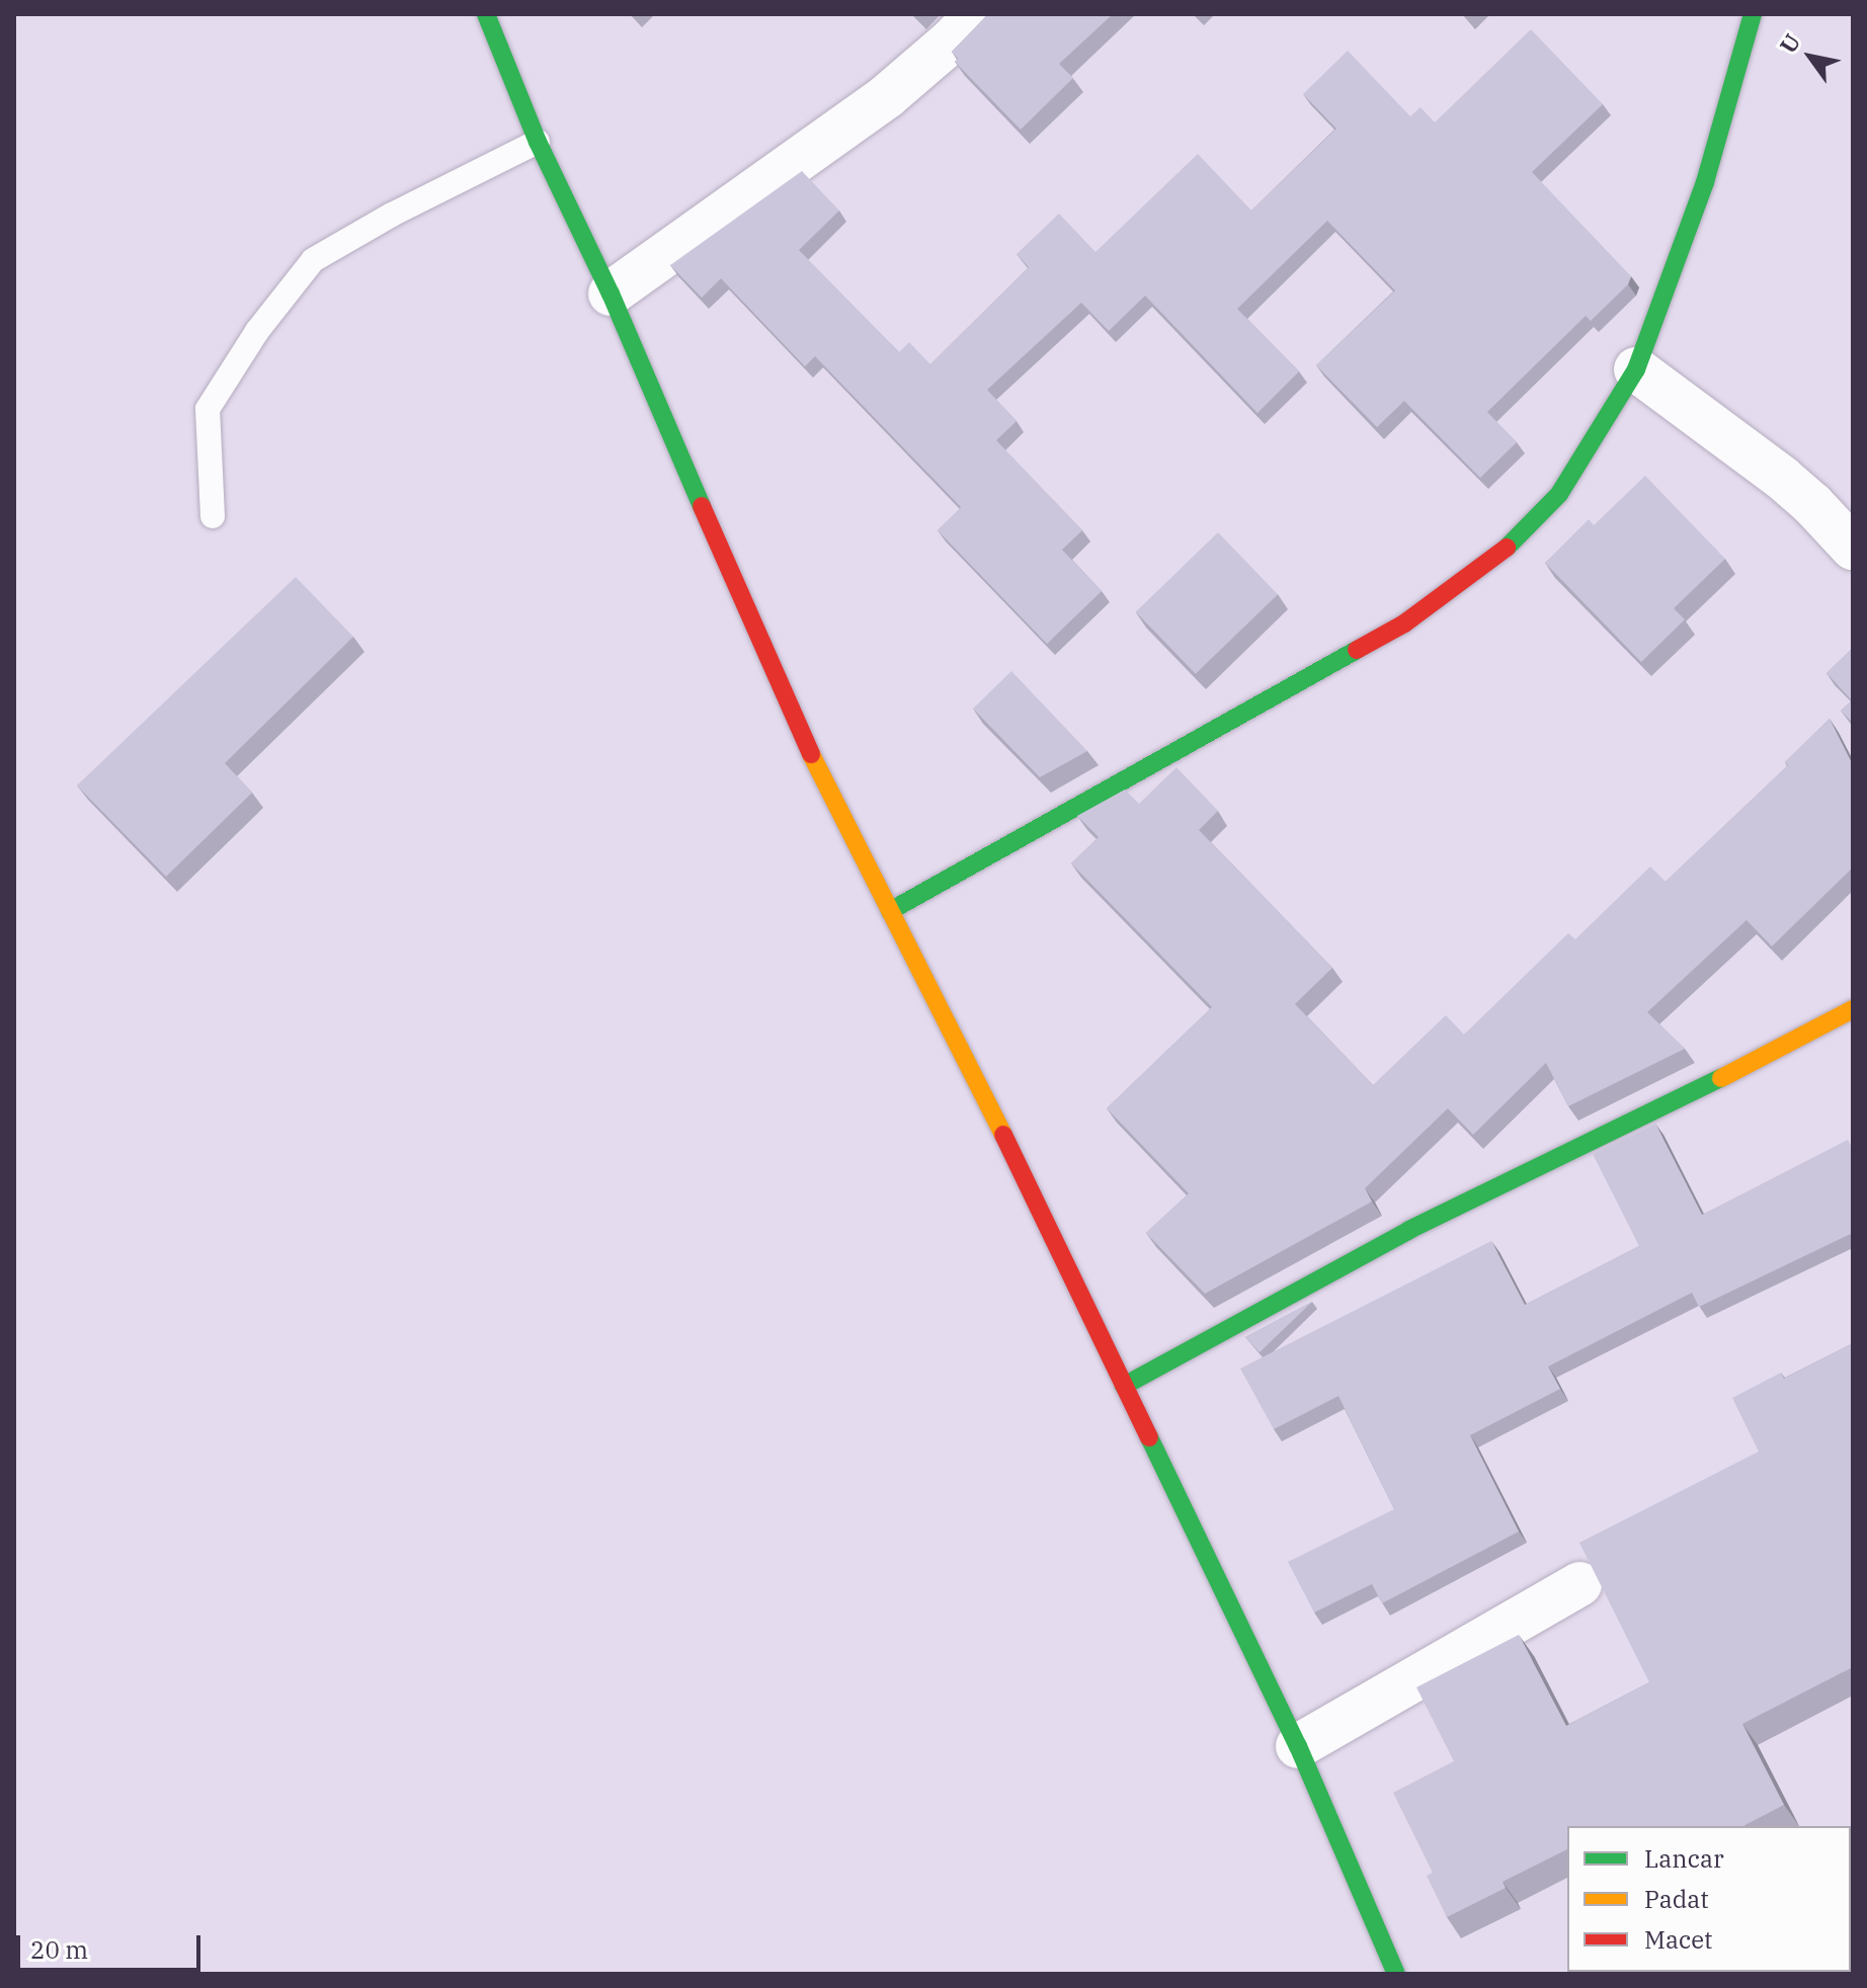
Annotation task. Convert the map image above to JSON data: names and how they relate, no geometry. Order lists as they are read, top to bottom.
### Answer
{
  "legend": ["Lancar", "Padat", "Macet"],
  "scale_bar": "20 m",
  "north": "top left"
}
